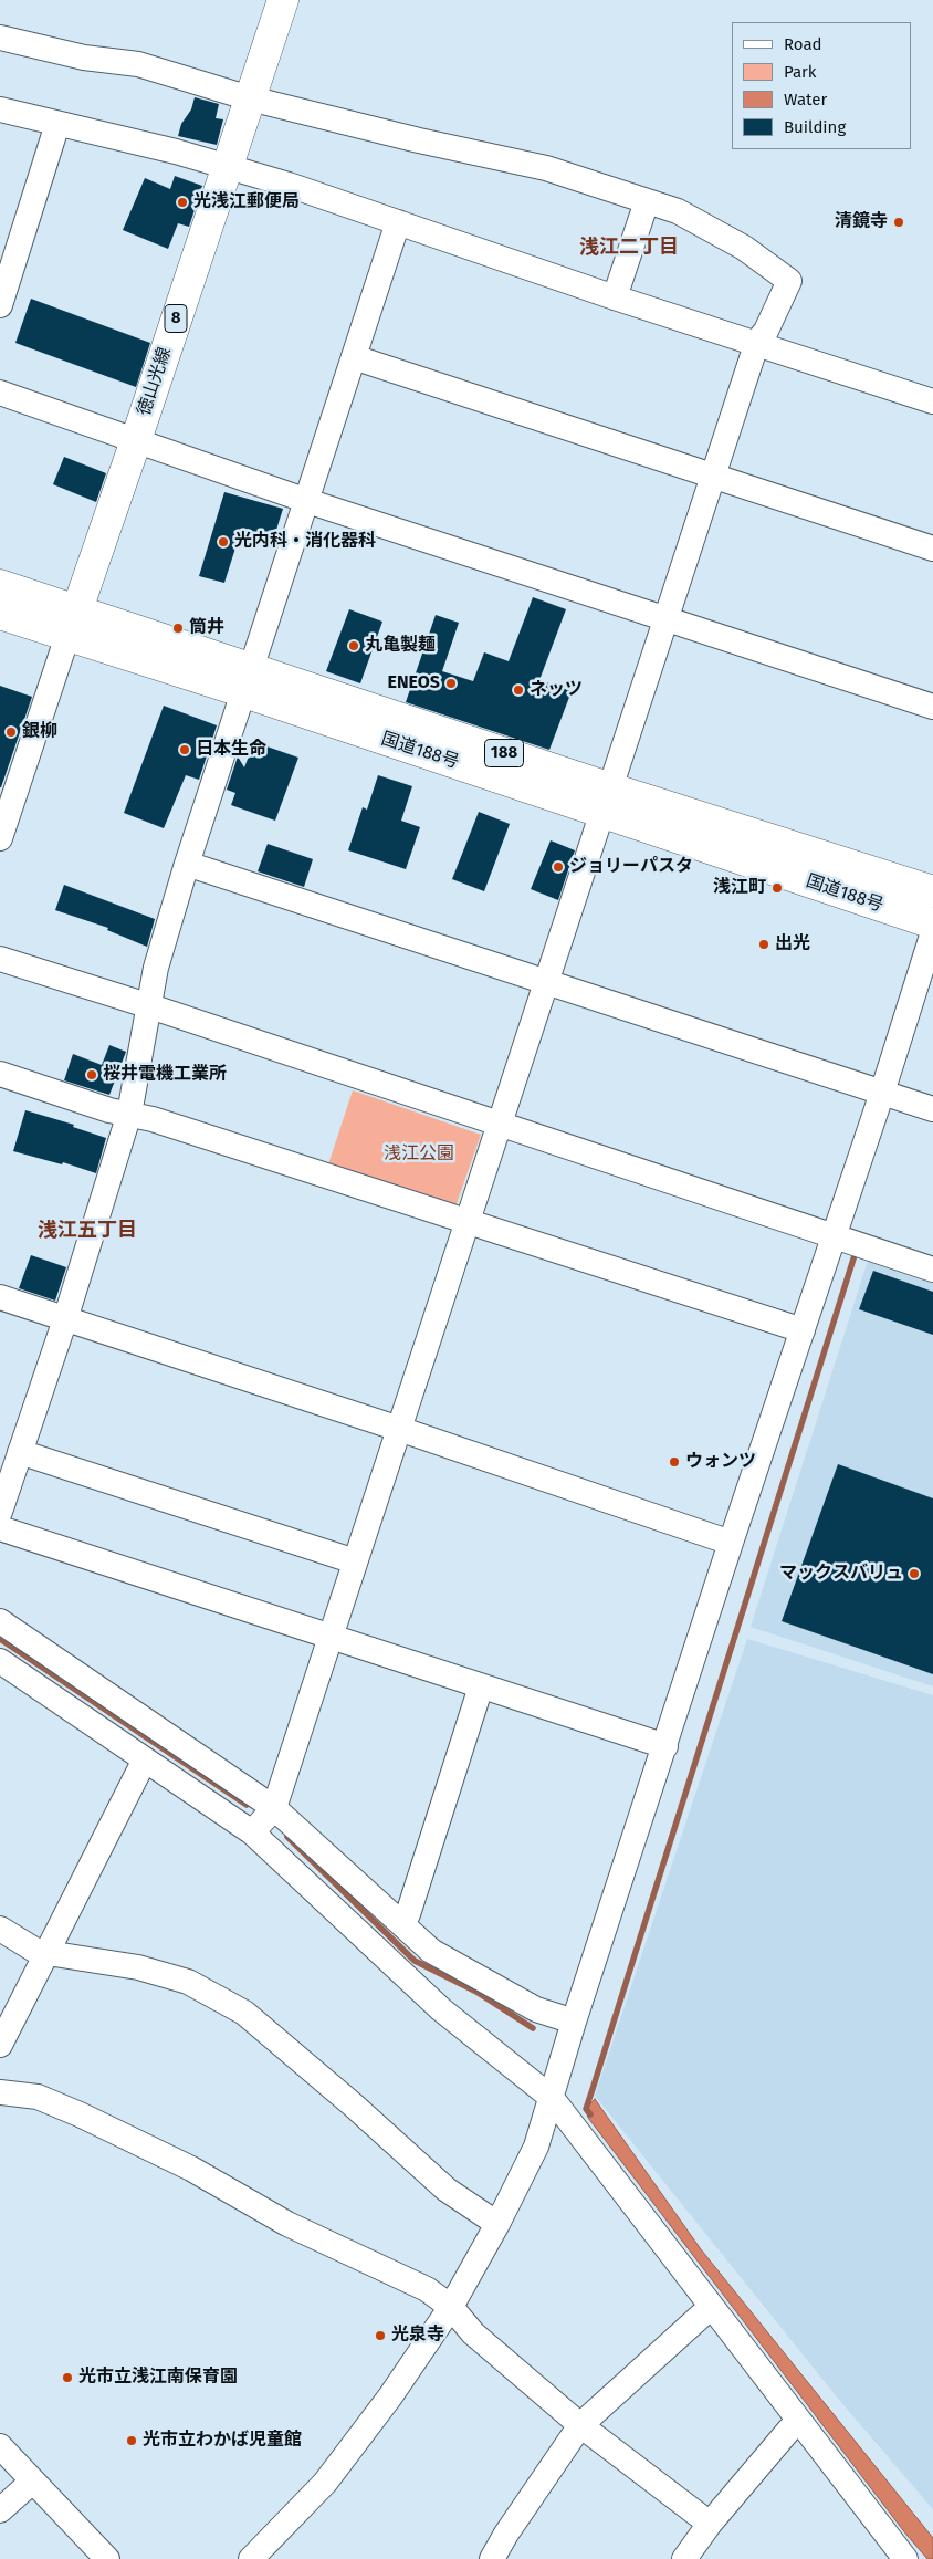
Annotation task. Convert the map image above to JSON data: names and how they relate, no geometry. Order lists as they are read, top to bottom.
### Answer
{
  "streets": {
    "main road": [
      "8",
      "徳山光線",
      "国道188号",
      "188"
    ]
  },
  "crossings": [
    ["徳山光線", "国道188号"]
  ],
  "districts": ["浅江二丁目", "浅江五丁目"],
  "parks": ["浅江公園"],
  "places": [
    "光浅江郵便局",
    "清鏡寺",
    "光内科・消化器科",
    "筒井",
    "丸亀製麺",
    "ENEOS",
    "ネッツ",
    "銀柳",
    "日本生命",
    "ジョリーパスタ",
    "浅江町",
    "出光",
    "桜井電機工業所",
    "ウォンツ",
    "マックスバリュ",
    "光泉寺",
    "光市立浅江南保育園",
    "光市立わかば児童館"
  ],
  "legend": [
    "Road",
    "Park",
    "Water",
    "Building"
  ]
}
